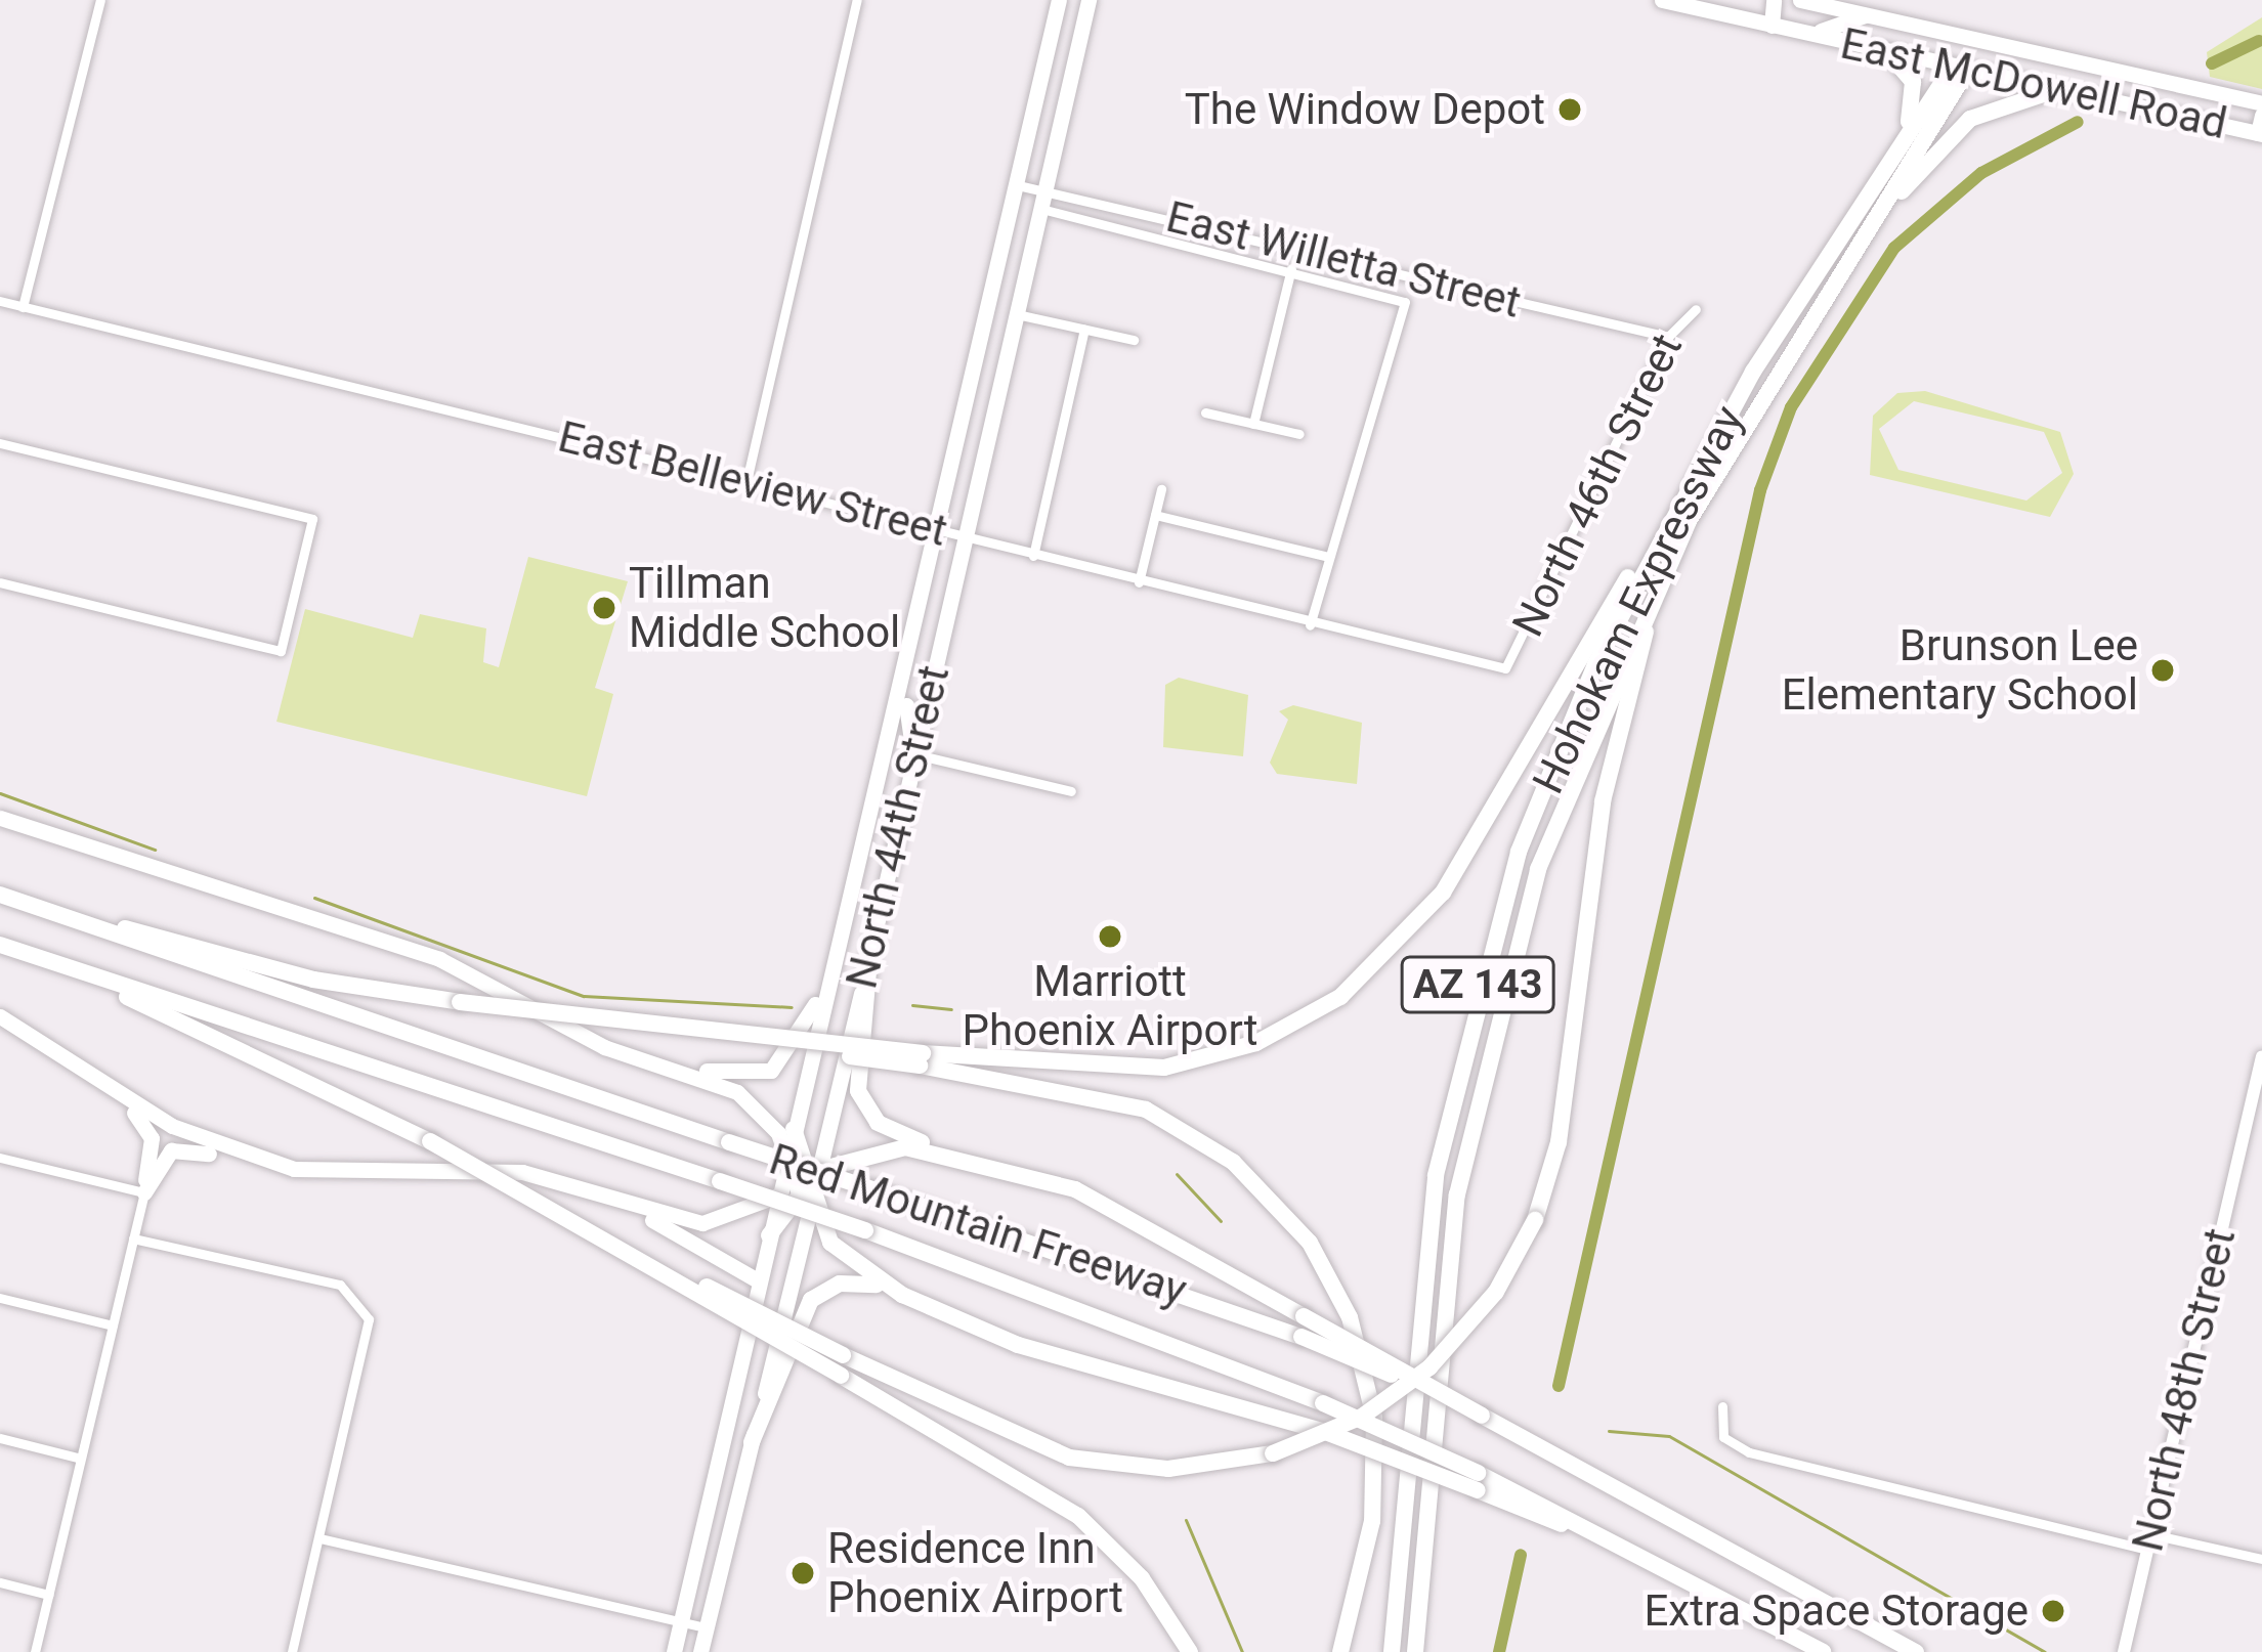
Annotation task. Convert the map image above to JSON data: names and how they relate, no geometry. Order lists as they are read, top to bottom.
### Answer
{
  "streets": {
    "highway": ["Hohokam Expressway", "AZ 143", "Red Mountain Freeway"],
    "main road": ["East McDowell Road", "North 44th Street"],
    "street": [
      "East Willetta Street",
      "East Belleview Street",
      "North 46th Street",
      "North 48th Street"
    ]
  },
  "crossings": [
    ["East McDowell Road", "Hohokam Expressway"],
    ["East Willetta Street", "North 46th Street"],
    ["East Willetta Street", "North 44th Street"],
    ["East Belleview Street", "North 46th Street"],
    ["East Belleview Street", "North 44th Street"]
  ],
  "places": [
    "The Window Depot",
    "Tillman Middle School",
    "Brunson Lee Elementary School",
    "Marriott Phoenix Airport",
    "Residence Inn Phoenix Airport",
    "Extra Space Storage"
  ]
}
